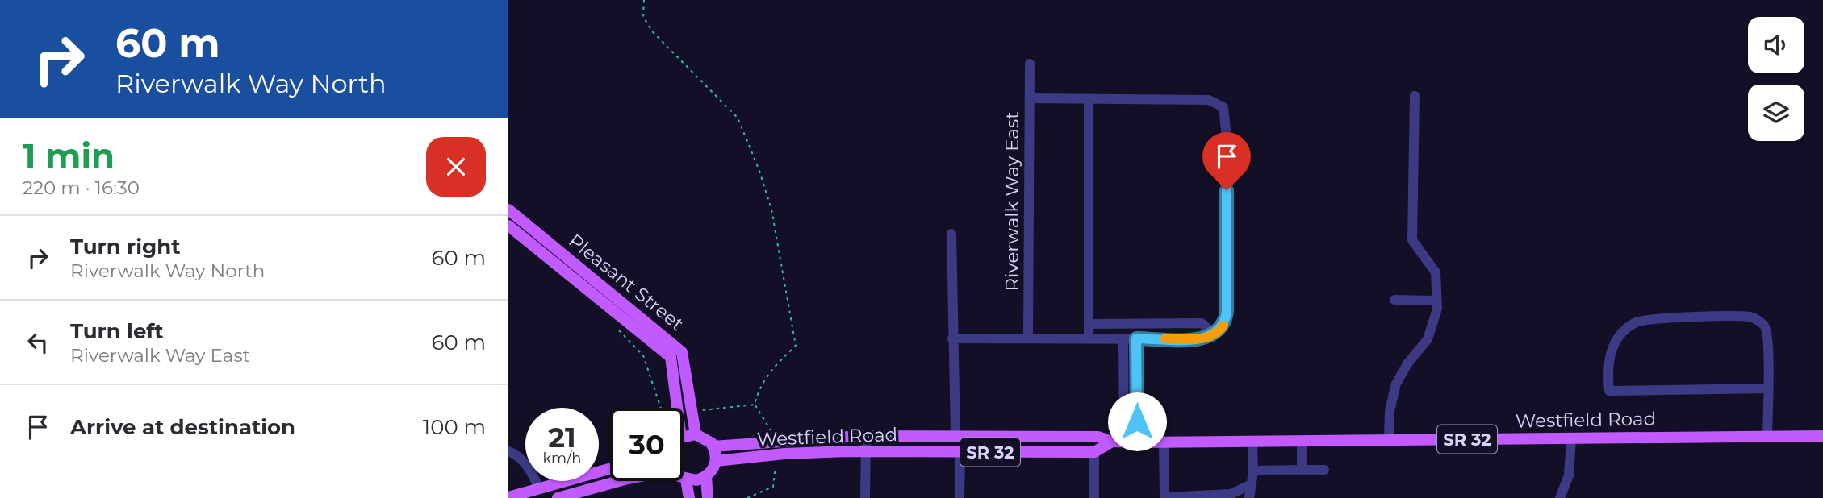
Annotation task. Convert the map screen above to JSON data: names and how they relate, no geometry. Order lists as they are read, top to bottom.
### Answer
{
  "streets": {
    "main road": ["Pleasant Street", "Westfield Road", "SR 32"],
    "street": ["Riverwalk Way East"]
  },
  "page": {
    "turn": ["60 m", "Riverwalk Way North"],
    "heading": ["1 min", "220 m · 16:30"],
    "list": [
      {
        "name": "Turn right",
        "note": "Riverwalk Way North",
        "value": "60 m"
      },
      {
        "name": "Turn left",
        "note": "Riverwalk Way East",
        "value": "60 m"
      },
      {
        "name": "Arrive at destination",
        "value": "100 m"
      }
    ],
    "speed": "21 km/h",
    "limit": "30"
  }
}
